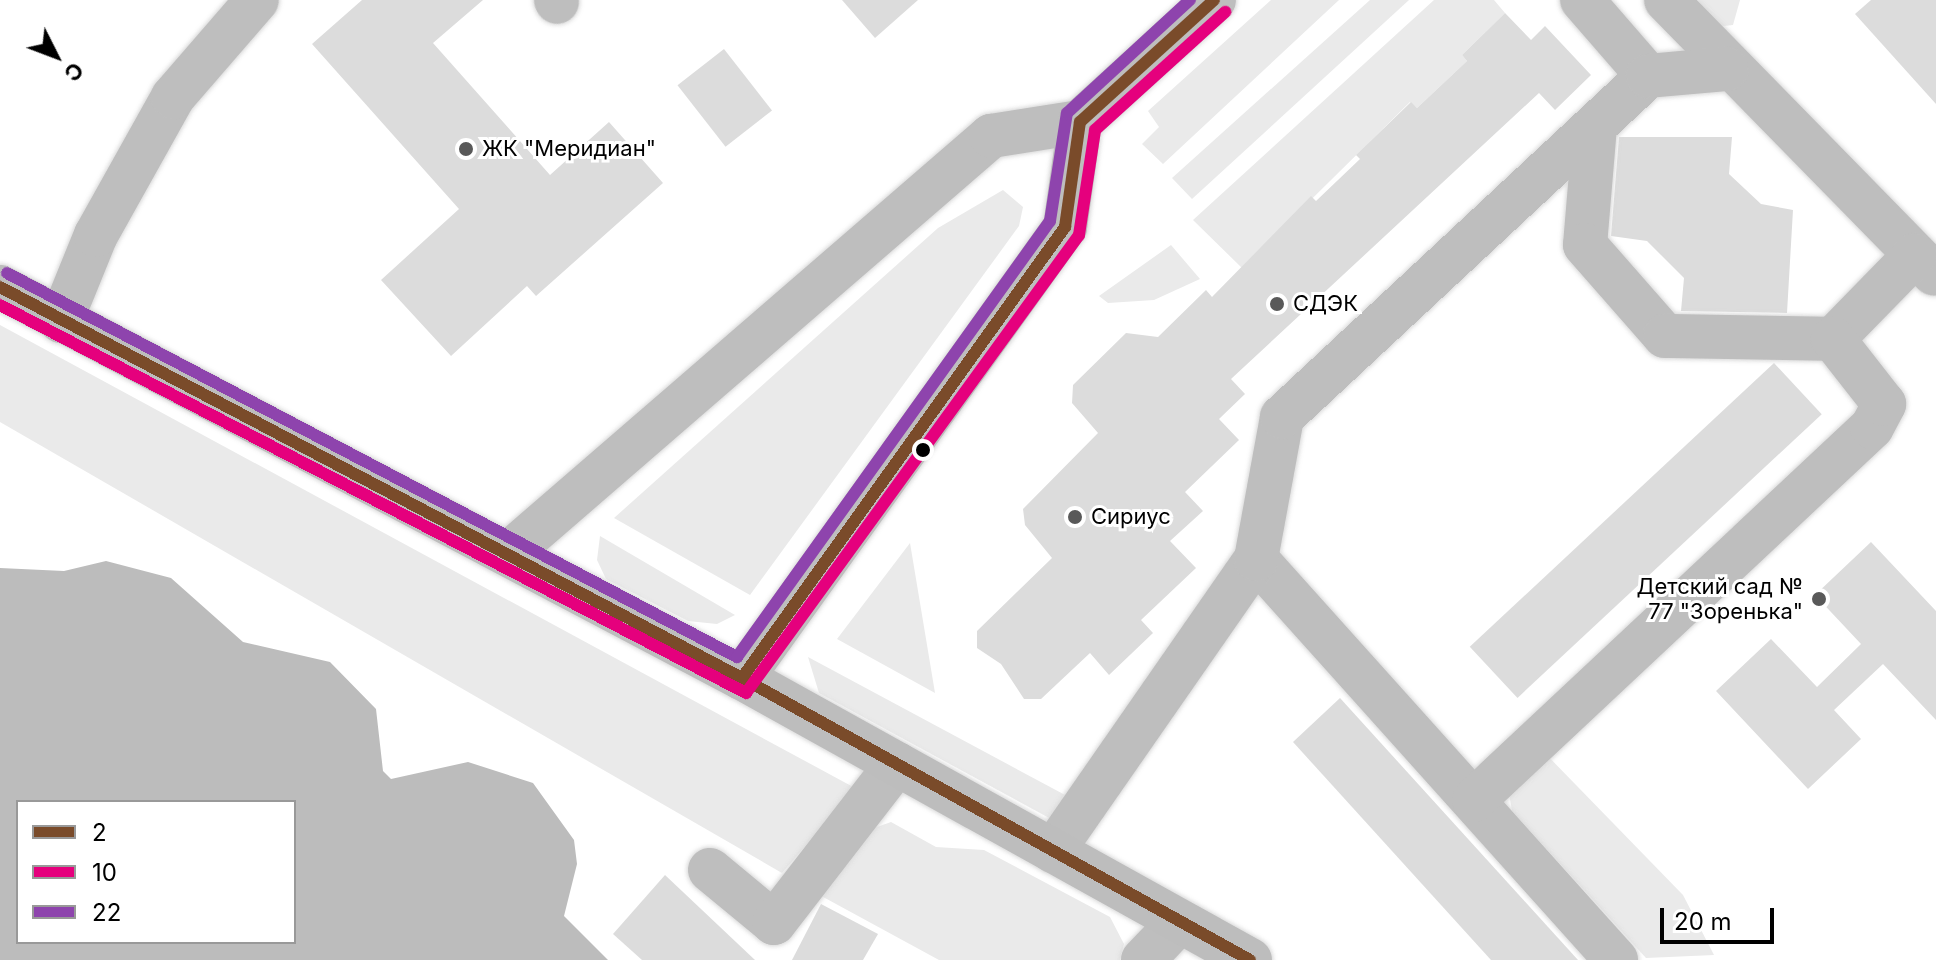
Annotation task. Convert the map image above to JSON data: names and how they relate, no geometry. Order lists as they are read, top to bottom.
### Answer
{
  "places": [
    "ЖК \"Меридиан\"",
    "СДЭК",
    "Сириус",
    "Детский сад № 77 \"Зоренька\""
  ],
  "lines": ["transit line 2", "transit line 22", "transit line 10"],
  "legend": ["2", "10", "22"],
  "scale_bar": "20 m",
  "north": "bottom right"
}
